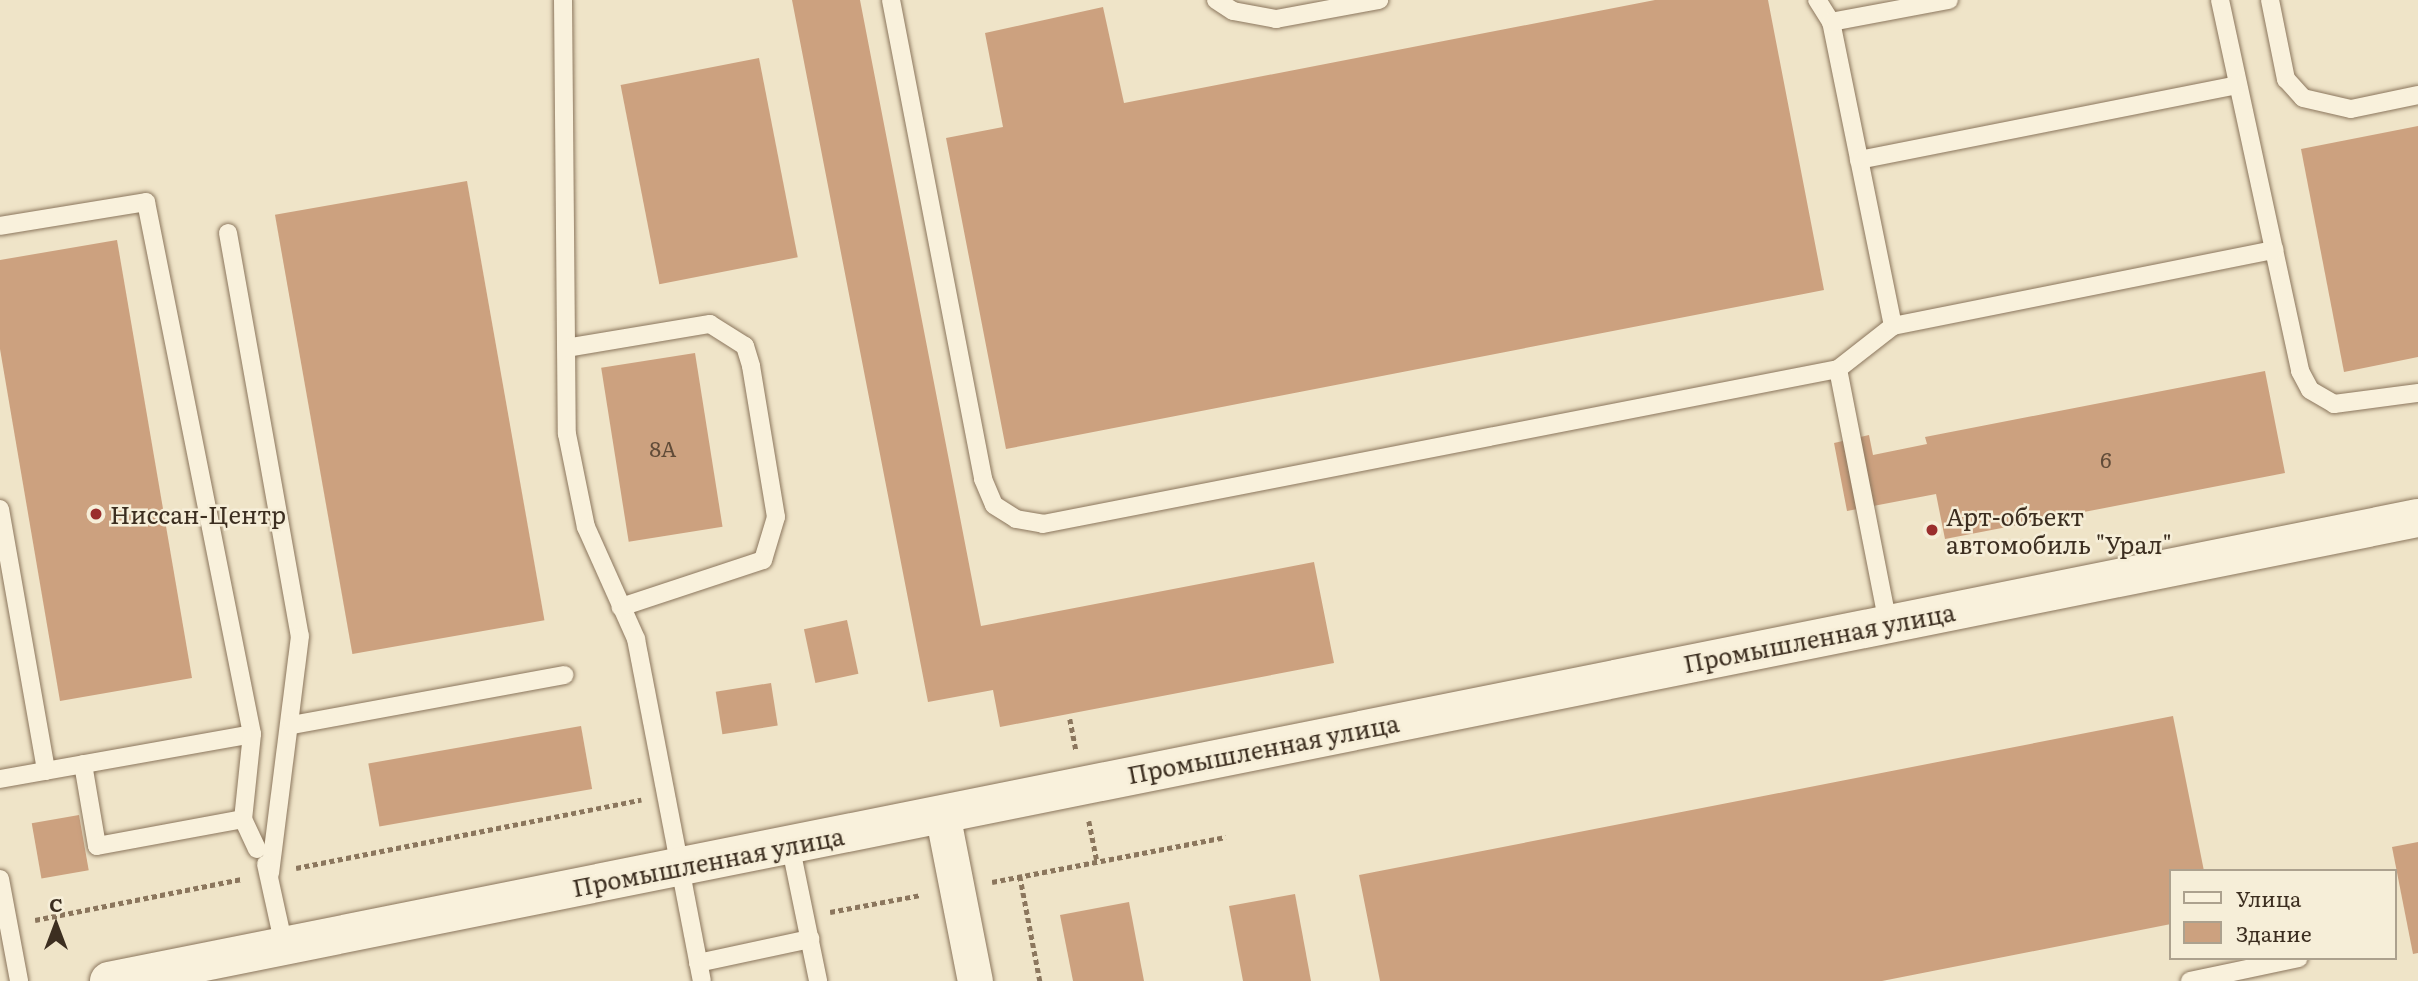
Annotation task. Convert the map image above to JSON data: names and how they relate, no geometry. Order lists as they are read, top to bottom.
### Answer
{
  "streets": {
    "main road": ["Промышленная улица"]
  },
  "places": ["Ниссан-Центр", "Арт-объект автомобиль \"Урал\""],
  "house_numbers": ["8А", "6"],
  "legend": ["Улица", "Здание"],
  "north": "top"
}
